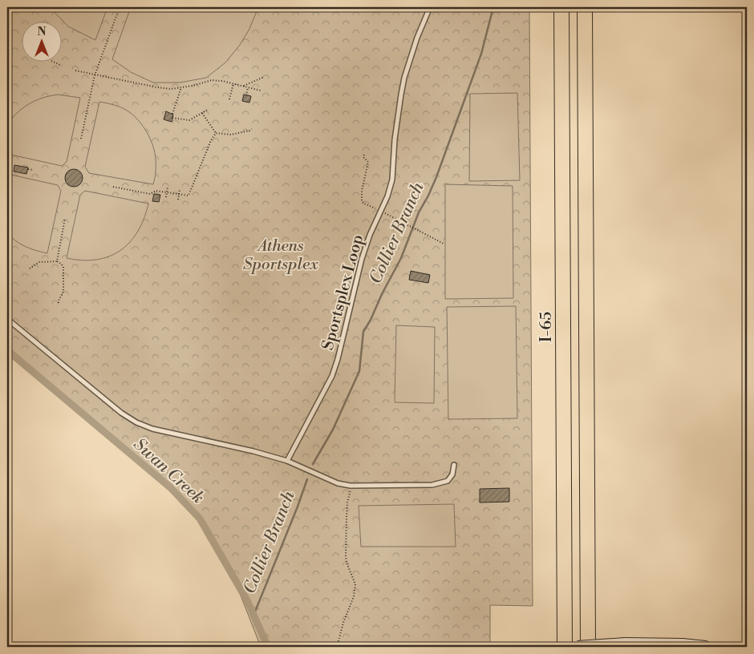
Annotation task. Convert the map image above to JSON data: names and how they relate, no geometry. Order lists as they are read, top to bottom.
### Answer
{
  "streets": {
    "highway": ["I-65"],
    "lane": ["Sportsplex Loop"]
  },
  "water": ["Collier Branch", "Swan Creek"],
  "parks": ["Athens Sportsplex"],
  "north": "top"
}
